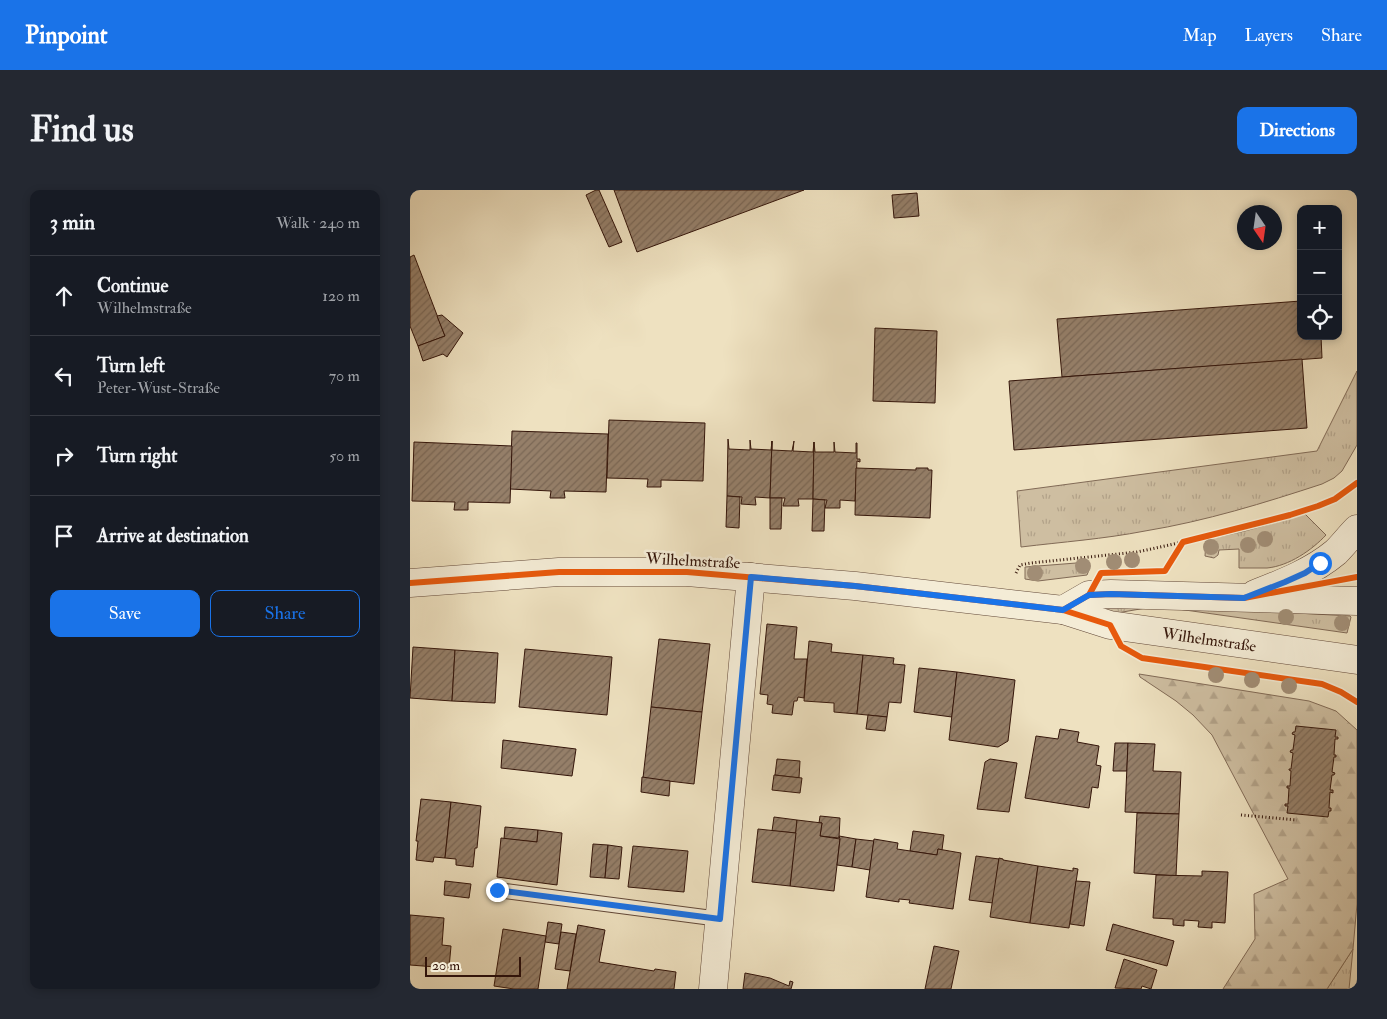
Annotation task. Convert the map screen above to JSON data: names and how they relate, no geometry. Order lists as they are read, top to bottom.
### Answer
{
  "streets": {
    "street": ["Wilhelmstraße"]
  },
  "scale_bar": "20 m",
  "north": "bottom",
  "page": {
    "header": "Pinpoint",
    "nav": ["Map", "Layers", "Share"],
    "buttons": [
      "Directions",
      ["Save", "Share"]
    ],
    "title": "Find us",
    "heading": ["3 min", "Walk · 240 m"],
    "map_buttons": ["+", "−"],
    "list": [
      ["Continue", "Wilhelmstraße", "120 m"],
      ["Turn left", "Peter-Wust-Straße", "70 m"],
      ["Turn right", "50 m"],
      "Arrive at destination"
    ],
    "scale": "20 m"
  }
}
